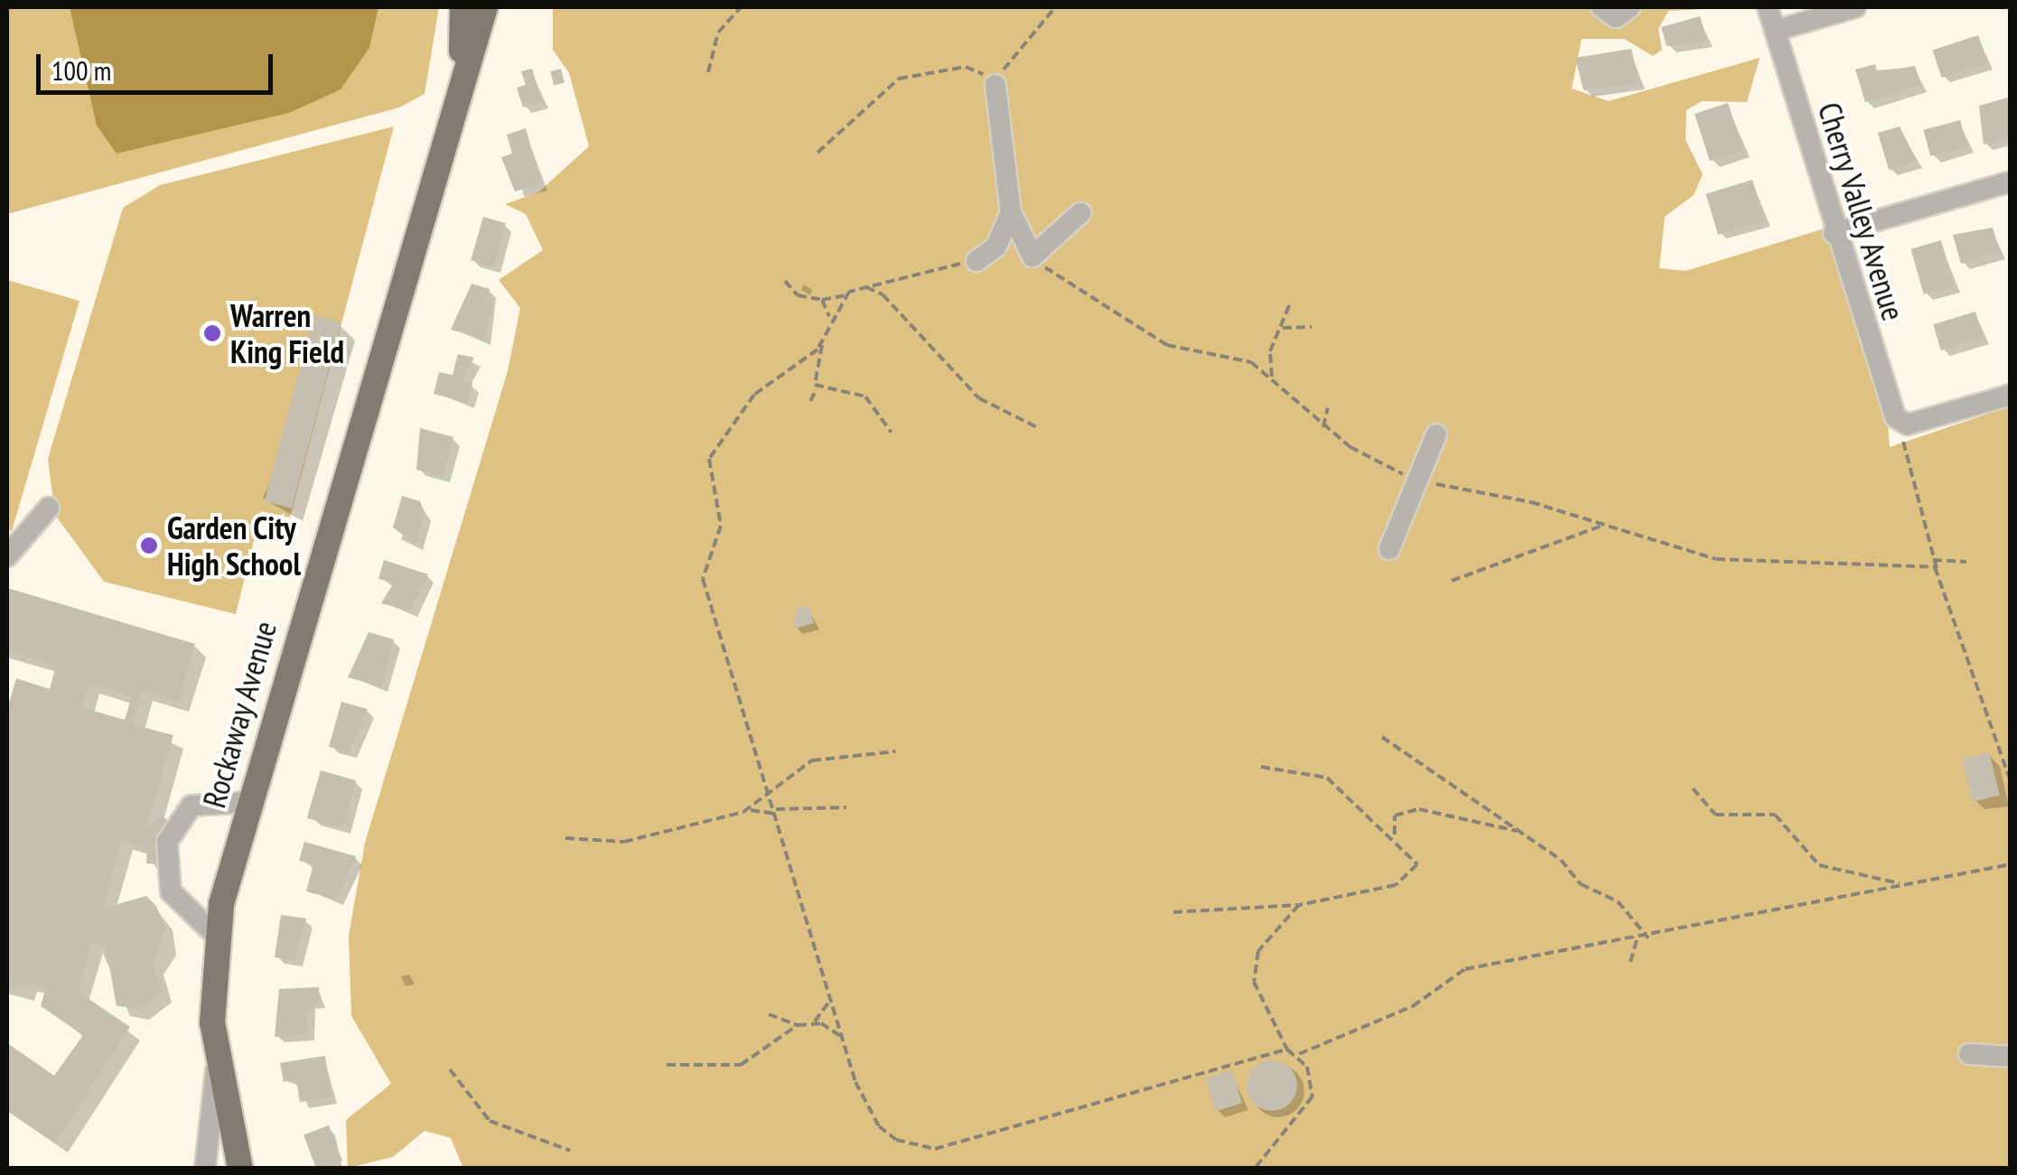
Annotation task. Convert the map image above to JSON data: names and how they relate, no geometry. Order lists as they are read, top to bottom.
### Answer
{
  "streets": {
    "main road": ["Rockaway Avenue"],
    "street": ["Cherry Valley Avenue"]
  },
  "places": ["Warren King Field", "Garden City High School"],
  "scale_bar": "100 m"
}
